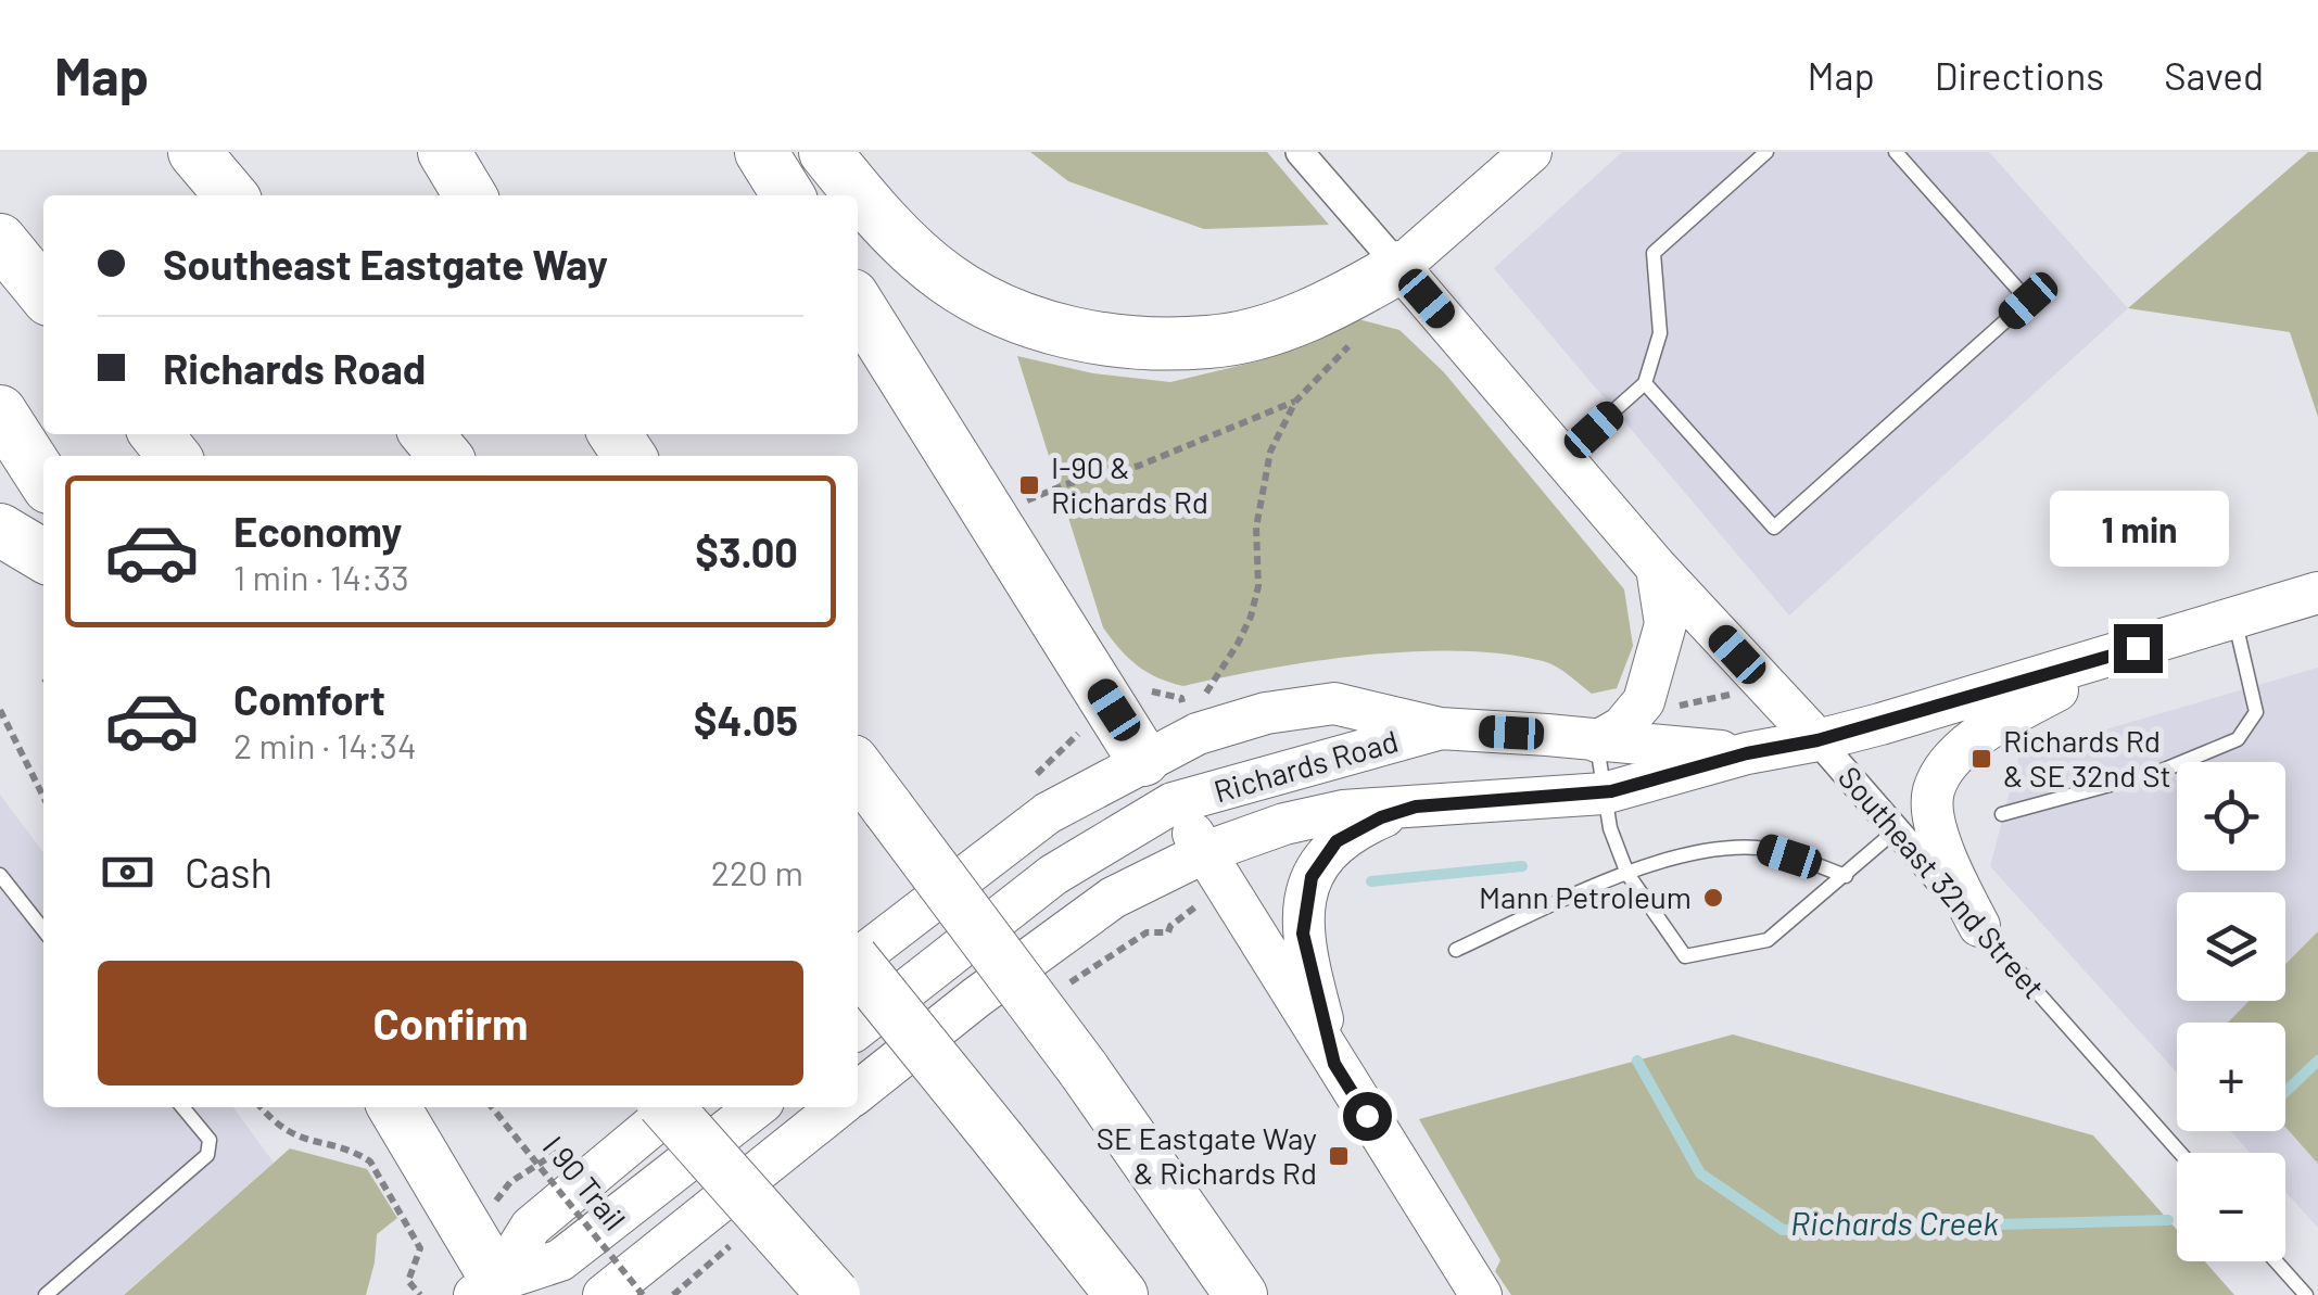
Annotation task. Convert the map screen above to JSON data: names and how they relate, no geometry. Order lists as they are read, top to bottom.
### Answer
{
  "streets": {
    "main road": ["Richards Road", "Southeast 32nd Street"],
    "path": ["I 90 Trail"]
  },
  "crossings": [
    ["Richards Road", "Southeast 32nd Street"]
  ],
  "water": ["Richards Creek"],
  "places": {
    "transit": ["I-90 & Richards Rd", "Richards Rd & SE 32nd St", "SE Eastgate Way & Richards Rd"],
    "other": ["Mann Petroleum"]
  },
  "page": {
    "header": "Map",
    "nav": ["Map", "Directions", "Saved"],
    "banner": ["Southeast Eastgate Way", "Richards Road"],
    "list": [
      {
        "name": "Economy",
        "note": "1 min · 14:33",
        "value": "$3.00"
      },
      {
        "name": "Comfort",
        "note": "2 min · 14:34",
        "value": "$4.05"
      }
    ],
    "bubble": "1 min",
    "map_buttons": ["+", "−"],
    "pay": ["Cash", "220 m"],
    "buttons": "Confirm"
  }
}
